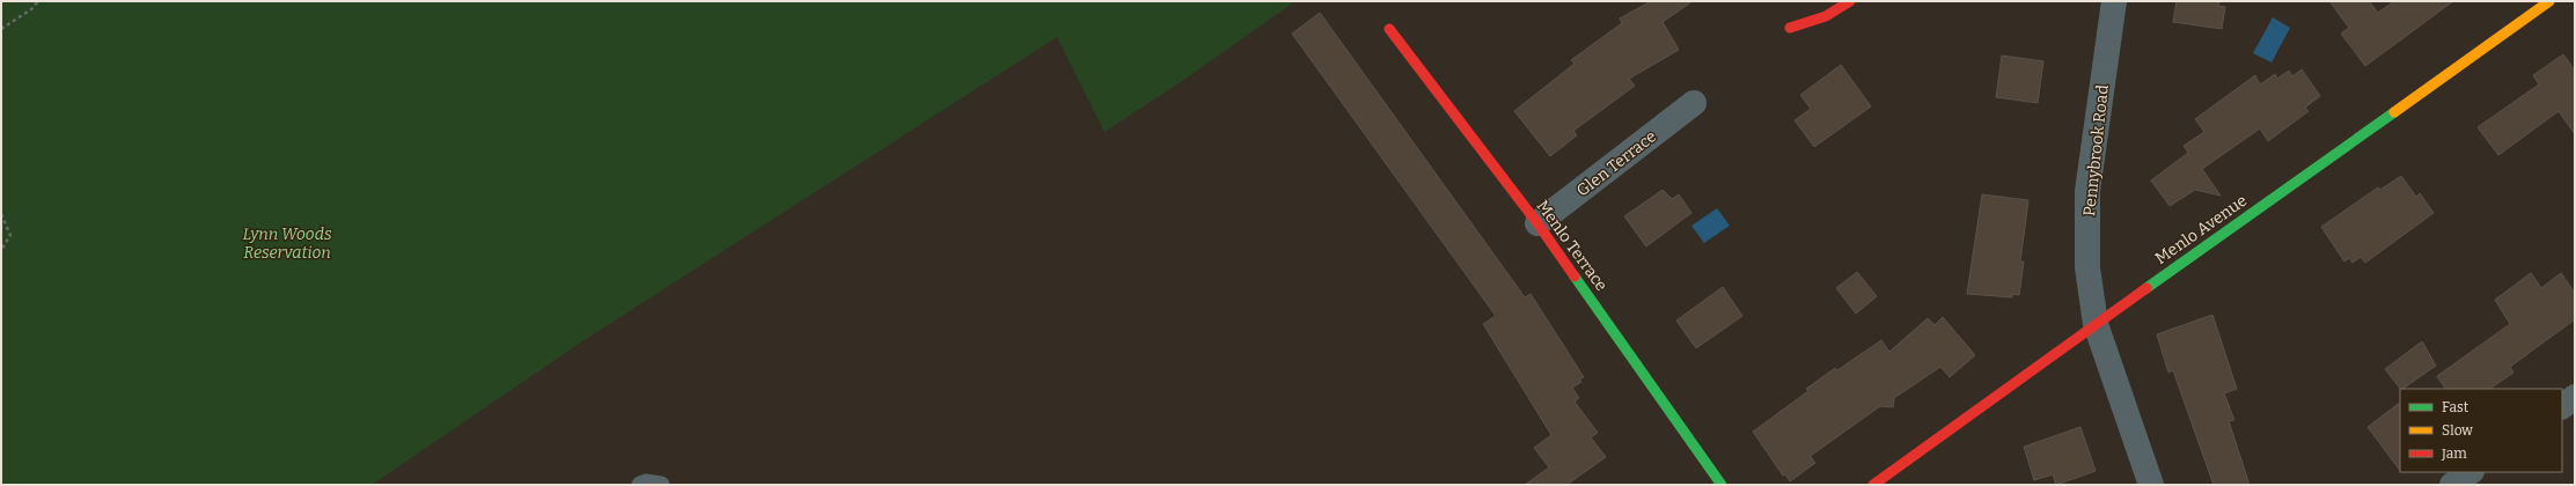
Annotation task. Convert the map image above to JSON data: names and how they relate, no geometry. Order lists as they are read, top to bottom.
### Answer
{
  "streets": {
    "street": [
      "Pennybrook Road",
      "Glen Terrace",
      "Menlo Avenue",
      "Menlo Terrace"
    ]
  },
  "crossings": [
    ["Pennybrook Road", "Menlo Avenue"],
    ["Glen Terrace", "Menlo Terrace"]
  ],
  "parks": ["Lynn Woods Reservation"],
  "legend": ["Fast", "Slow", "Jam"]
}
